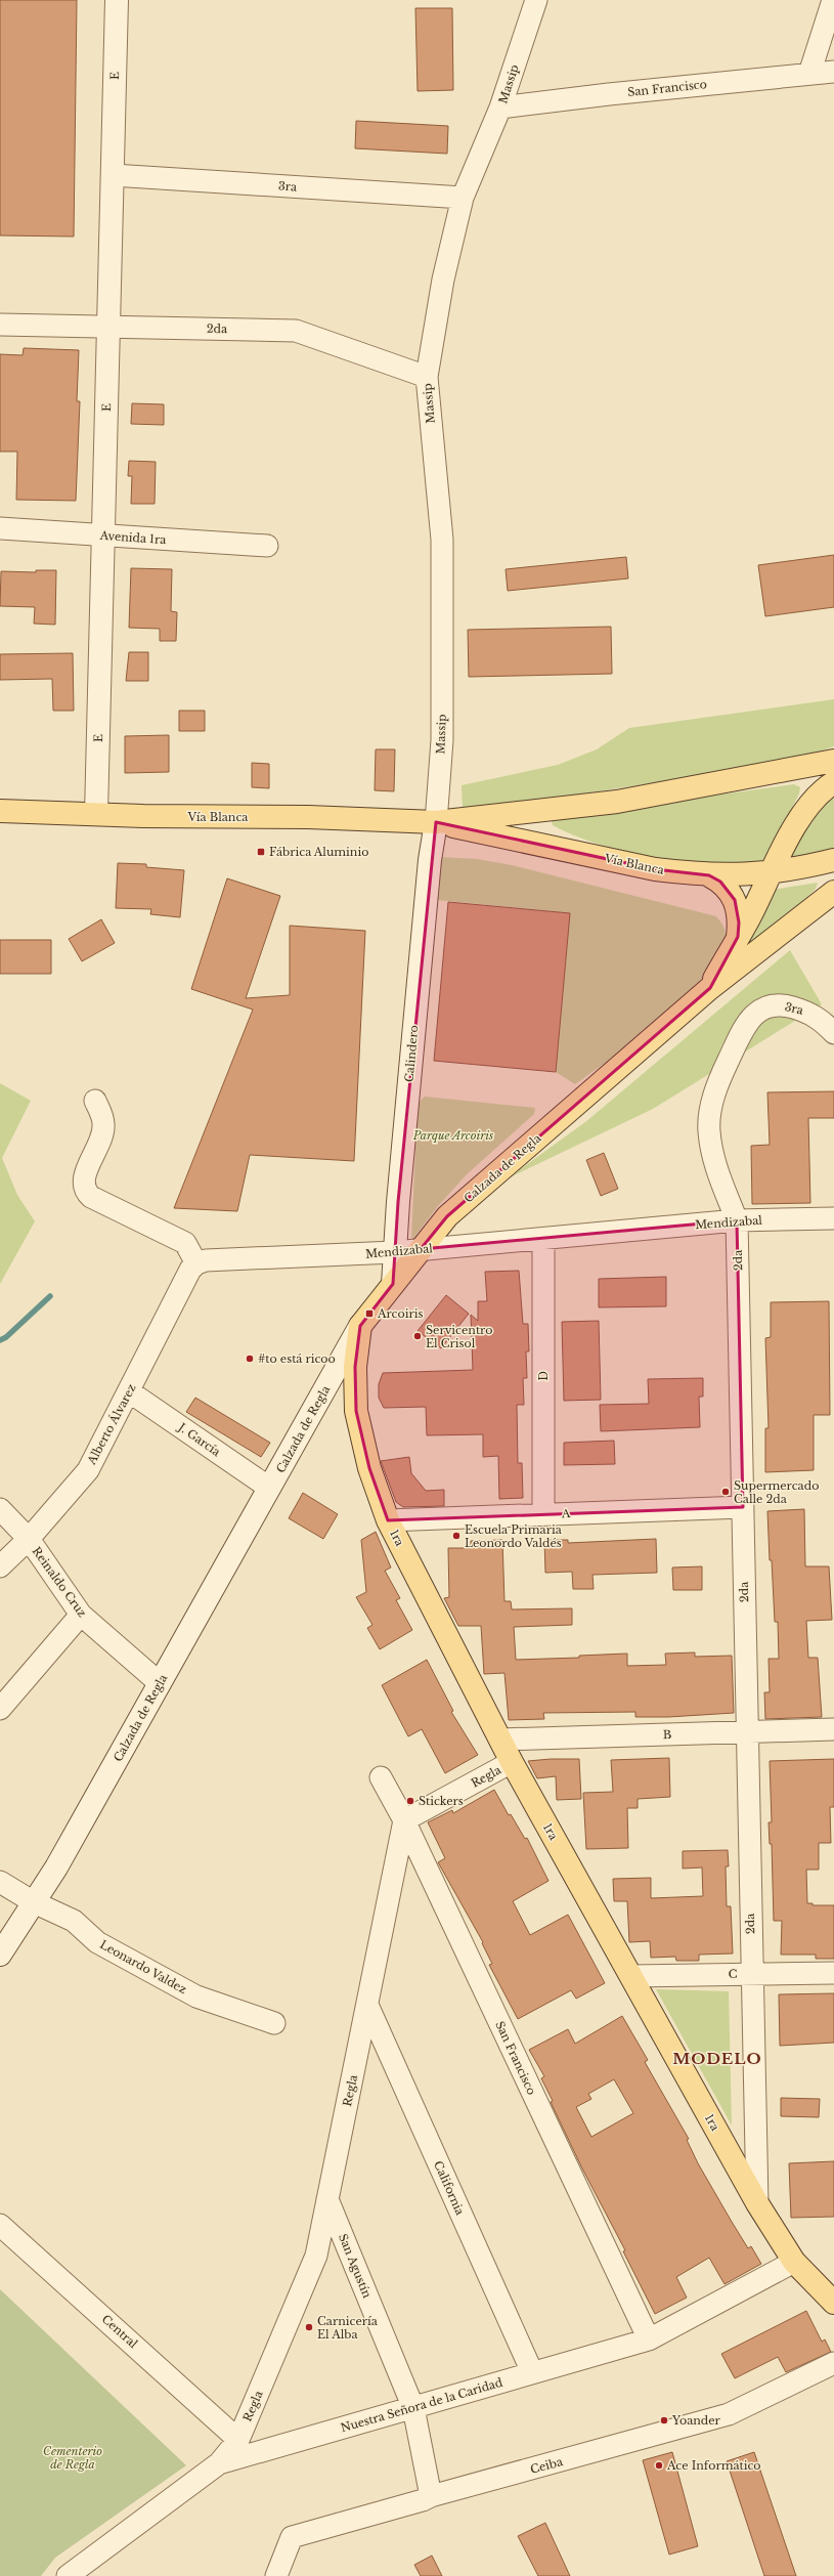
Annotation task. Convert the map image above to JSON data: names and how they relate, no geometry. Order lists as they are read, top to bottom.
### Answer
{
  "streets": {
    "main road": [
      "E",
      "Vía Blanca",
      "Calindero",
      "Calzada de Regla",
      "1ra"
    ],
    "street": [
      "Massip",
      "San Francisco",
      "3ra",
      "2da",
      "Avenida 1ra",
      "Mendizabal",
      "D",
      "Alberto Álvarez",
      "J. García",
      "A",
      "Reinaldo Cruz",
      "B",
      "Regla",
      "Leonardo Valdez",
      "C",
      "California",
      "San Agustín",
      "Central",
      "Nuestra Señora de la Caridad",
      "Ceiba"
    ]
  },
  "crossings": [
    ["E", "3ra"],
    ["E", "2da"],
    ["E", "Avenida 1ra"],
    ["E", "Vía Blanca"],
    ["Massip", "San Francisco"],
    ["Massip", "3ra"],
    ["Massip", "2da"],
    ["Massip", "Vía Blanca"],
    ["Massip", "Calindero"],
    ["San Francisco", "Regla"],
    ["San Francisco", "Nuestra Señora de la Caridad"],
    ["3ra", "2da"],
    ["2da", "Mendizabal"],
    ["2da", "A"],
    ["2da", "1ra"],
    ["2da", "B"],
    ["2da", "C"],
    ["Vía Blanca", "Calindero"],
    ["Calindero", "Calzada de Regla"],
    ["Calindero", "Mendizabal"],
    ["Calzada de Regla", "Mendizabal"],
    ["Calzada de Regla", "J. García"],
    ["Calzada de Regla", "1ra"],
    ["Calzada de Regla", "Reinaldo Cruz"],
    ["Calzada de Regla", "Leonardo Valdez"],
    ["Mendizabal", "D"],
    ["Mendizabal", "Alberto Álvarez"],
    ["D", "A"],
    ["Alberto Álvarez", "J. García"],
    ["Alberto Álvarez", "Reinaldo Cruz"],
    ["A", "1ra"],
    ["1ra", "B"],
    ["1ra", "Regla"],
    ["1ra", "C"],
    ["1ra", "Nuestra Señora de la Caridad"],
    ["Regla", "California"],
    ["Regla", "San Agustín"],
    ["Regla", "Central"],
    ["Regla", "Nuestra Señora de la Caridad"],
    ["California", "Nuestra Señora de la Caridad"],
    ["San Agustín", "Nuestra Señora de la Caridad"],
    ["San Agustín", "Ceiba"]
  ],
  "districts": ["MODELO"],
  "parks": ["Parque Arcoiris", "Cementerio de Regla"],
  "places": {
    "transit": ["Fábrica Aluminio", "Arcoiris"],
    "other": [
      "Servicentro El Crisol",
      "#to está ricoo",
      "Supermercado Calle 2da",
      "Escuela Primaria Leonordo Valdés",
      "Stickers",
      "Carnicería El Alba",
      "Yoander",
      "Ace Informático"
    ]
  }
}
